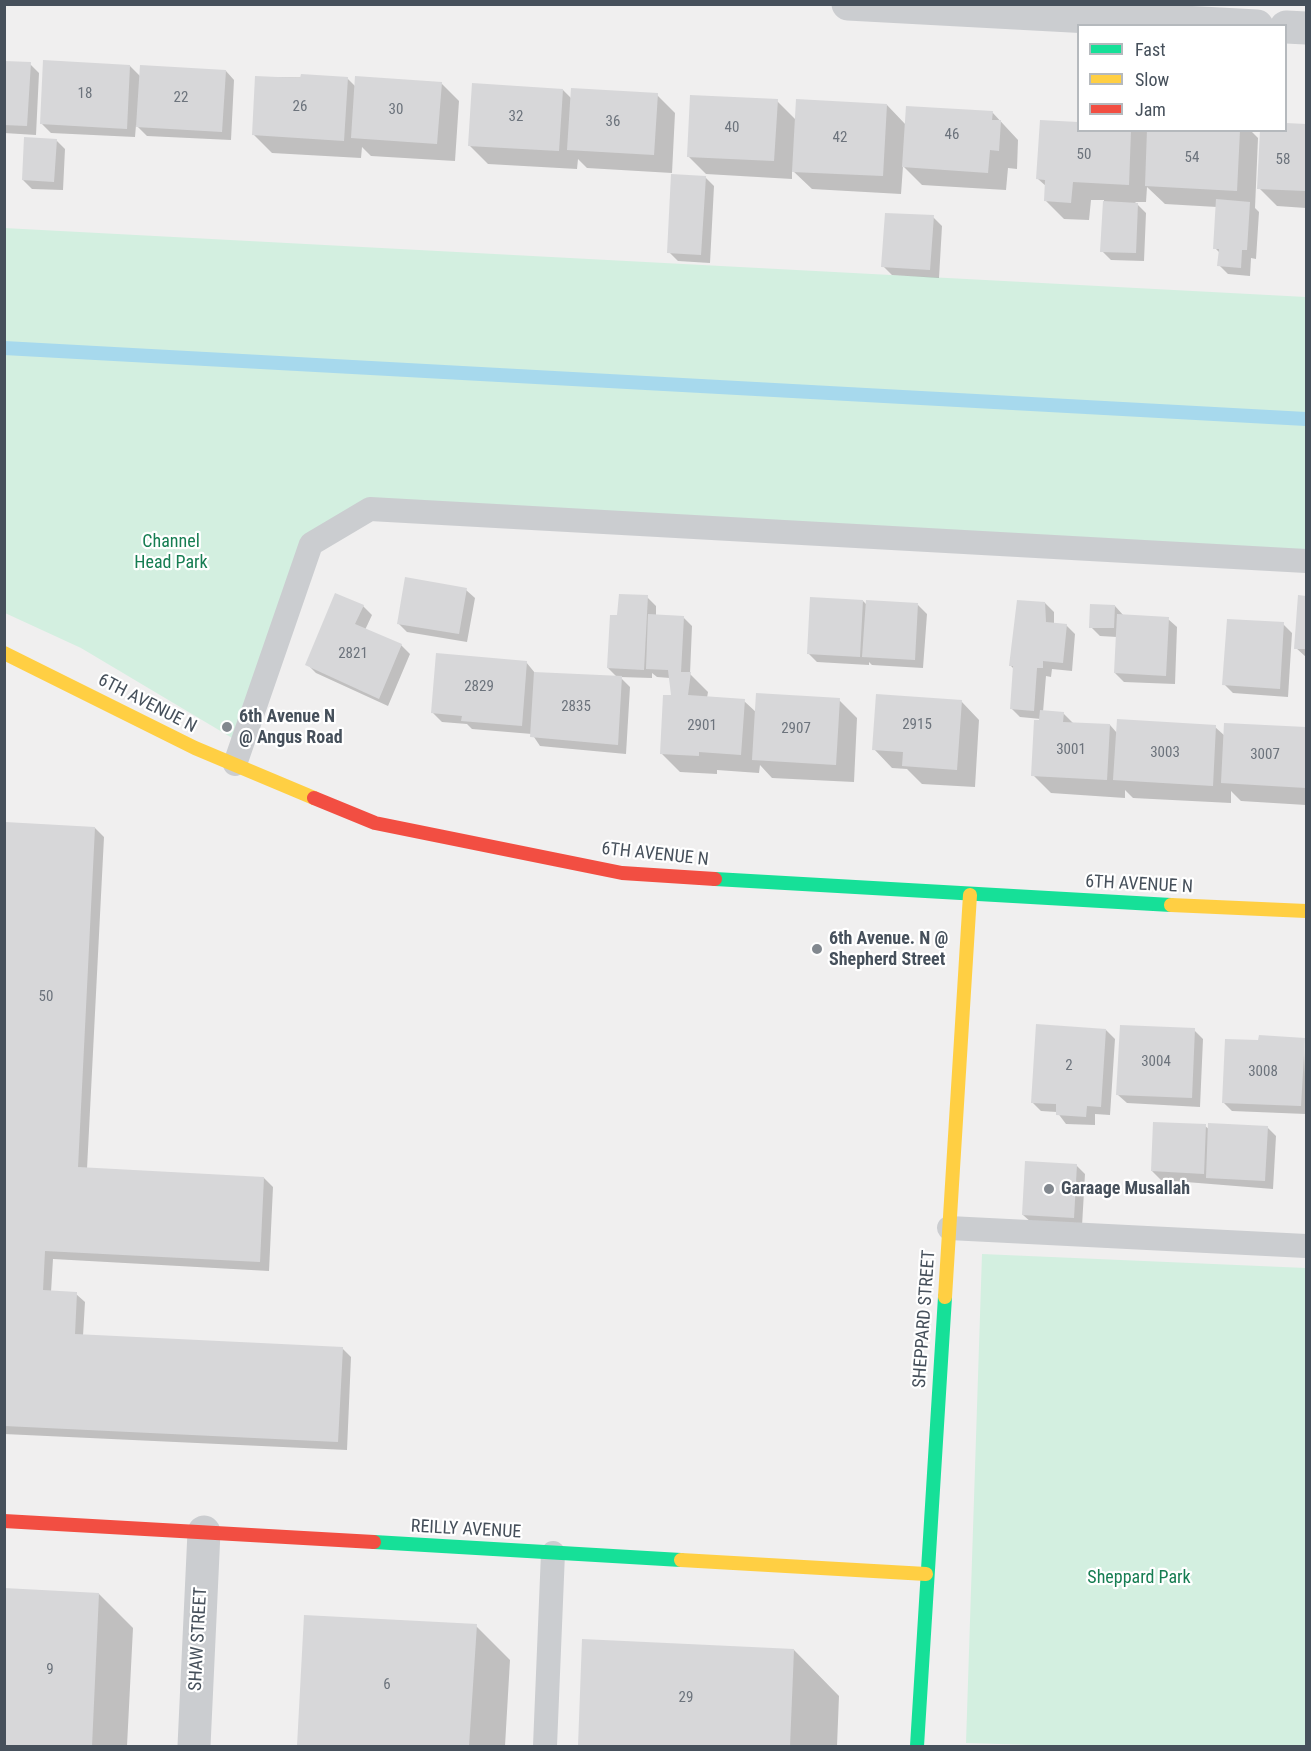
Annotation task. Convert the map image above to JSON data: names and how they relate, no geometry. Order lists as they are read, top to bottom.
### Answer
{
  "streets": {
    "street": [
      "6TH AVENUE N",
      "SHEPPARD STREET",
      "REILLY AVENUE",
      "SHAW STREET"
    ]
  },
  "crossings": [
    ["6TH AVENUE N", "SHEPPARD STREET"],
    ["SHEPPARD STREET", "REILLY AVENUE"],
    ["REILLY AVENUE", "SHAW STREET"]
  ],
  "parks": ["Channel Head Park", "Sheppard Park"],
  "places": ["6th Avenue N @ Angus Road", "6th Avenue. N @ Shepherd Street", "Garaage Musallah"],
  "house_numbers": [
    "18",
    "22",
    "26",
    "30",
    "32",
    "36",
    "40",
    "46",
    "42",
    "50",
    "54",
    "58",
    "2821",
    "2829",
    "2835",
    "2915",
    "2901",
    "2907",
    "3001",
    "3003",
    "3007",
    "50",
    "3004",
    "2",
    "3008",
    "9",
    "6",
    "29"
  ],
  "legend": ["Fast", "Slow", "Jam"]
}
